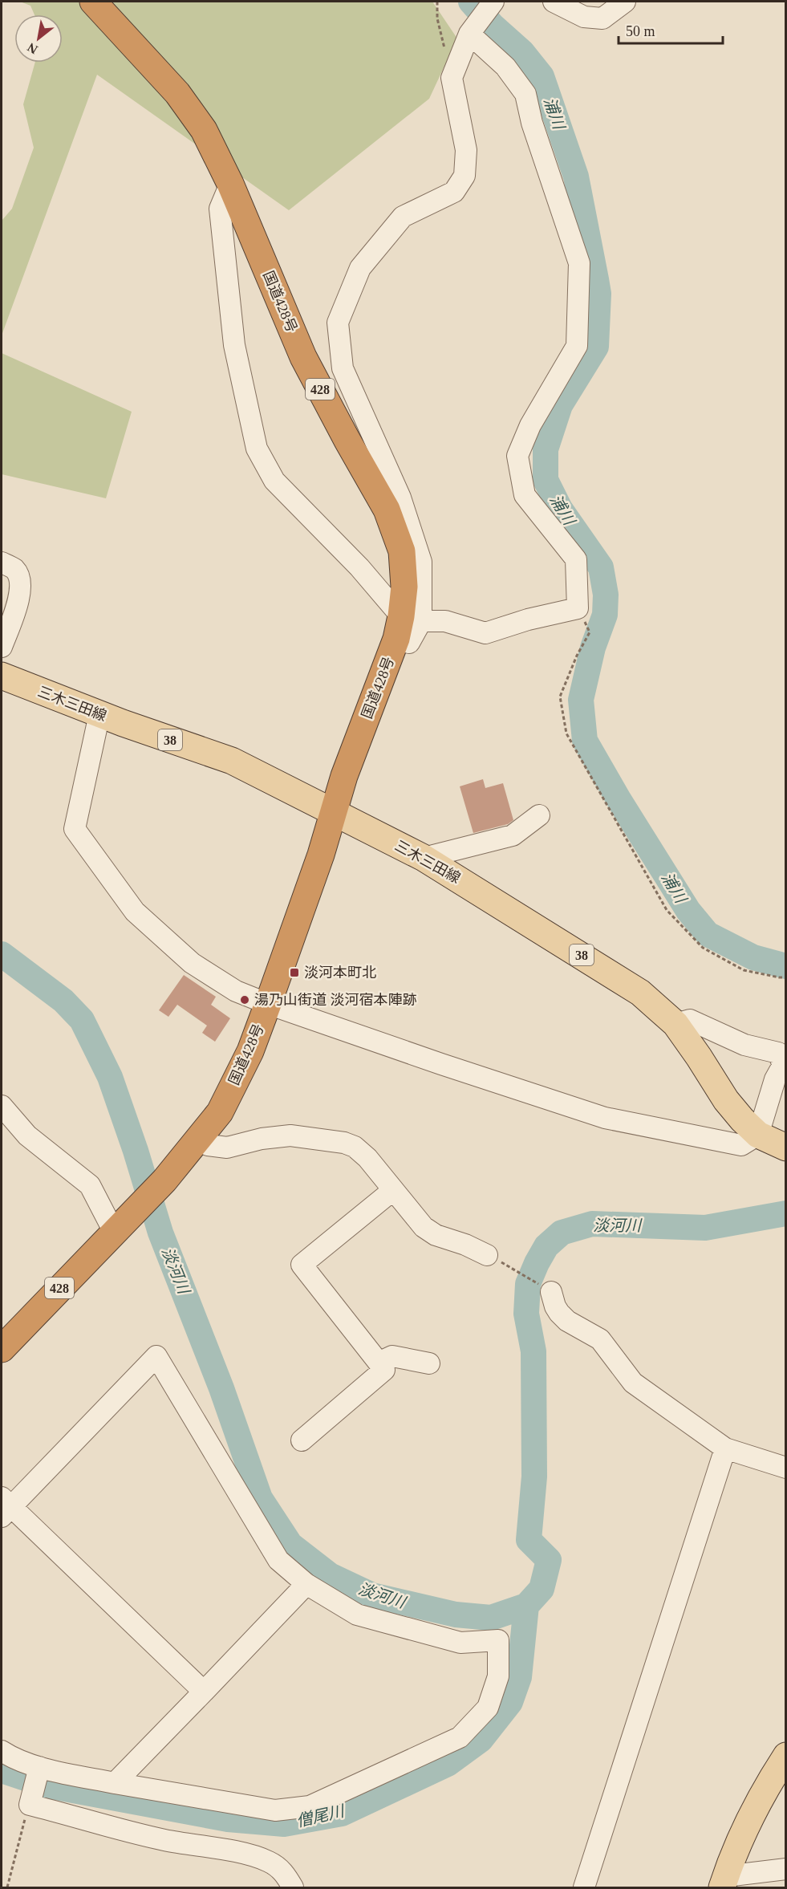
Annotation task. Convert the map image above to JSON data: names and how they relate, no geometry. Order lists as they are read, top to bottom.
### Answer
{
  "streets": {
    "highway": ["国道428号", "428"],
    "main road": ["三木三田線", "38"]
  },
  "crossings": [
    ["国道428号", "三木三田線"]
  ],
  "water": ["浦川", "淡河川", "僧尾川"],
  "places": {
    "transit": ["淡河本町北"],
    "other": ["湯乃山街道 淡河宿本陣跡"]
  },
  "scale_bar": "50 m",
  "north": "bottom left"
}
